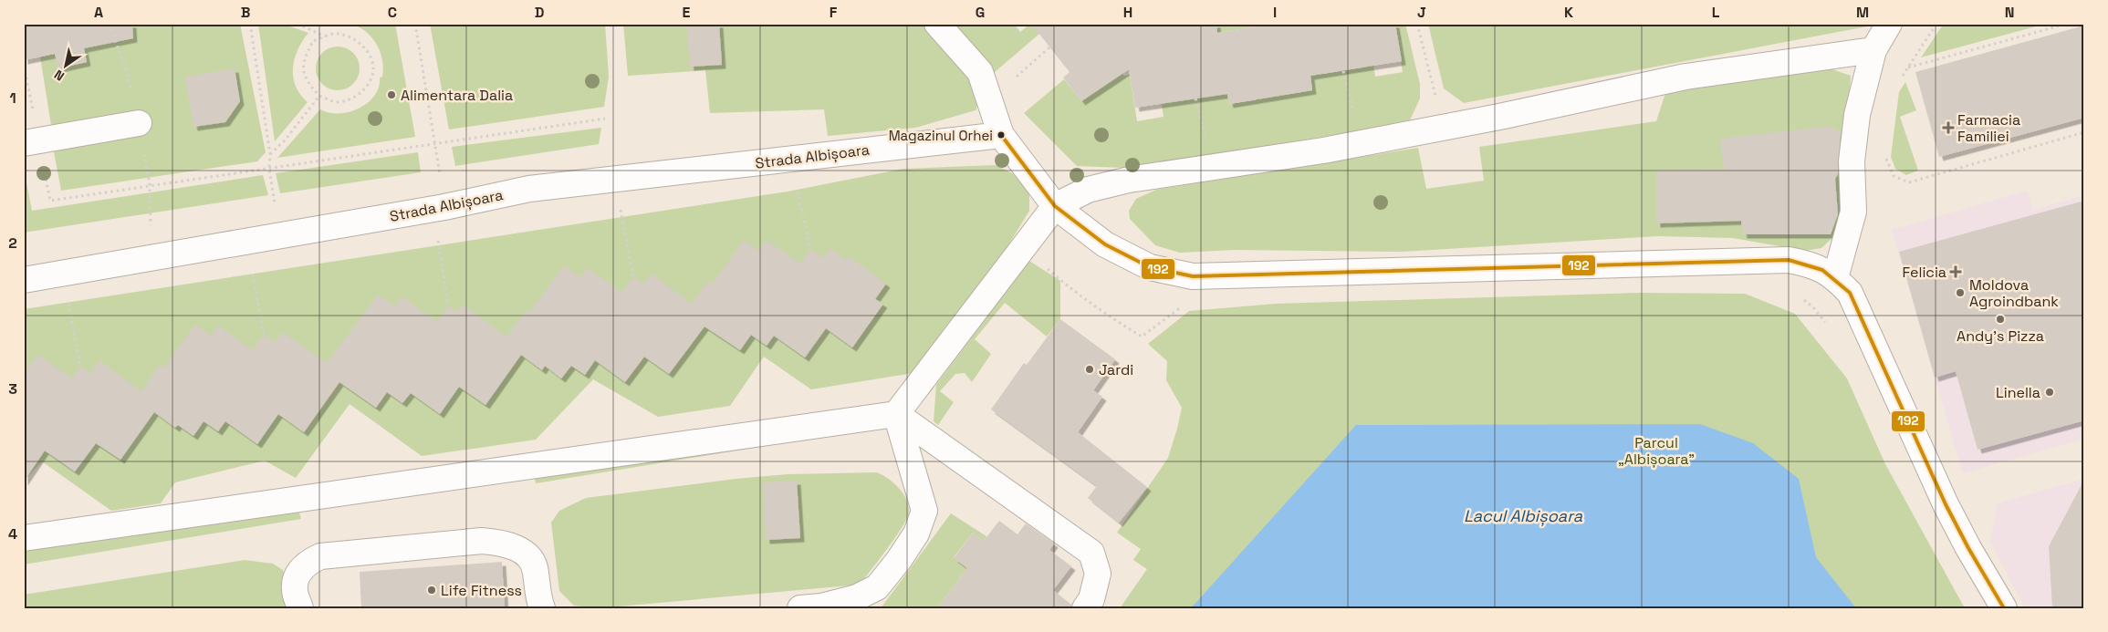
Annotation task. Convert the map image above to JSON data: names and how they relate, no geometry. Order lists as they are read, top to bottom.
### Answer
{
  "streets": {
    "lane": ["Strada Albișoara"]
  },
  "water": ["Lacul Albișoara"],
  "parks": ["Parcul „Albișoara”"],
  "places": {
    "other": [
      "Alimentara Dalia",
      "Magazinul Orhei",
      "Moldova Agroindbank",
      "Andy's Pizza",
      "Jardi",
      "Linella",
      "Life Fitness"
    ],
    "health": ["Farmacia Familiei", "Felicia"]
  },
  "lines": ["transit line 192"],
  "north": "bottom left",
  "grid": {
    "columns": [
      "A",
      "B",
      "C",
      "D",
      "E",
      "F",
      "G",
      "H",
      "I",
      "J",
      "K",
      "L",
      "M",
      "N"
    ],
    "rows": [
      "1",
      "2",
      "3",
      "4"
    ]
  }
}
